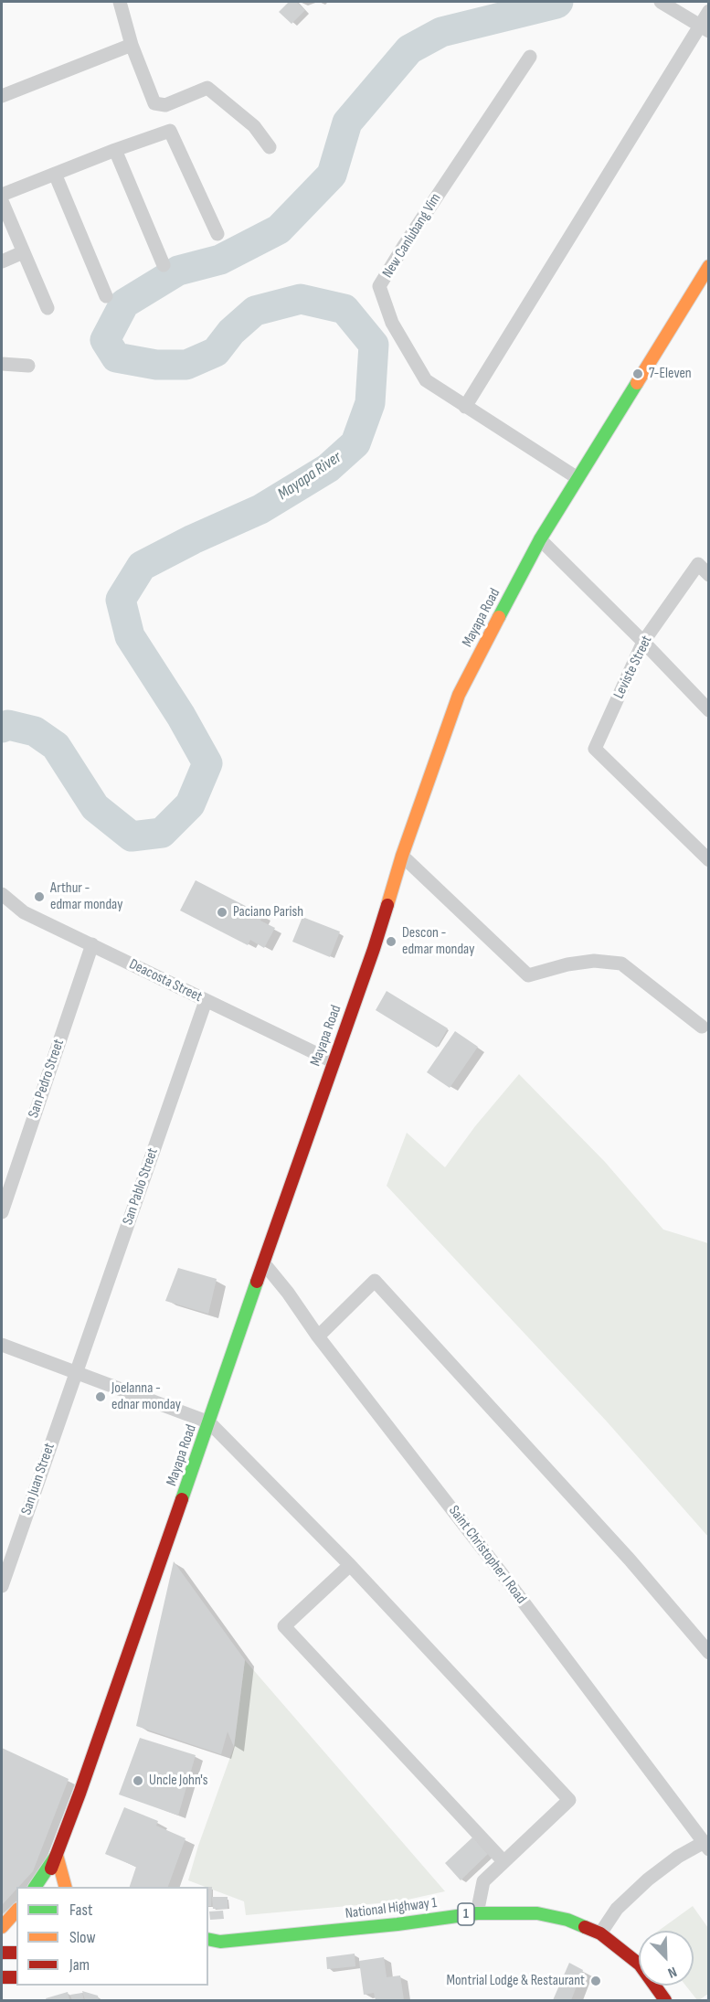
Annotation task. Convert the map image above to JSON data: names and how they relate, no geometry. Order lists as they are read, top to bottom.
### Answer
{
  "streets": {
    "main road": ["Mayapa Road", "National Highway 1", "1"],
    "street": [
      "New Canlubang Vim",
      "Leviste Street",
      "Deacosta Street",
      "San Pedro Street",
      "San Pablo Street",
      "San Juan Street",
      "Saint Christopher I Road"
    ]
  },
  "crossings": [
    ["New Canlubang Vim", "Mayapa Road"],
    ["Mayapa Road", "Deacosta Street"],
    ["Mayapa Road", "Saint Christopher I Road"],
    ["Deacosta Street", "San Pedro Street"],
    ["Deacosta Street", "San Pablo Street"],
    ["San Pablo Street", "San Juan Street"]
  ],
  "water": ["Mayapa River"],
  "places": [
    "7-Eleven",
    "Arthur - edmar monday",
    "Paciano Parish",
    "Descon - edmar monday",
    "Joelanna - ednar monday",
    "Uncle John's",
    "Montrial Lodge & Restaurant"
  ],
  "legend": ["Fast", "Slow", "Jam"],
  "north": "bottom right"
}
